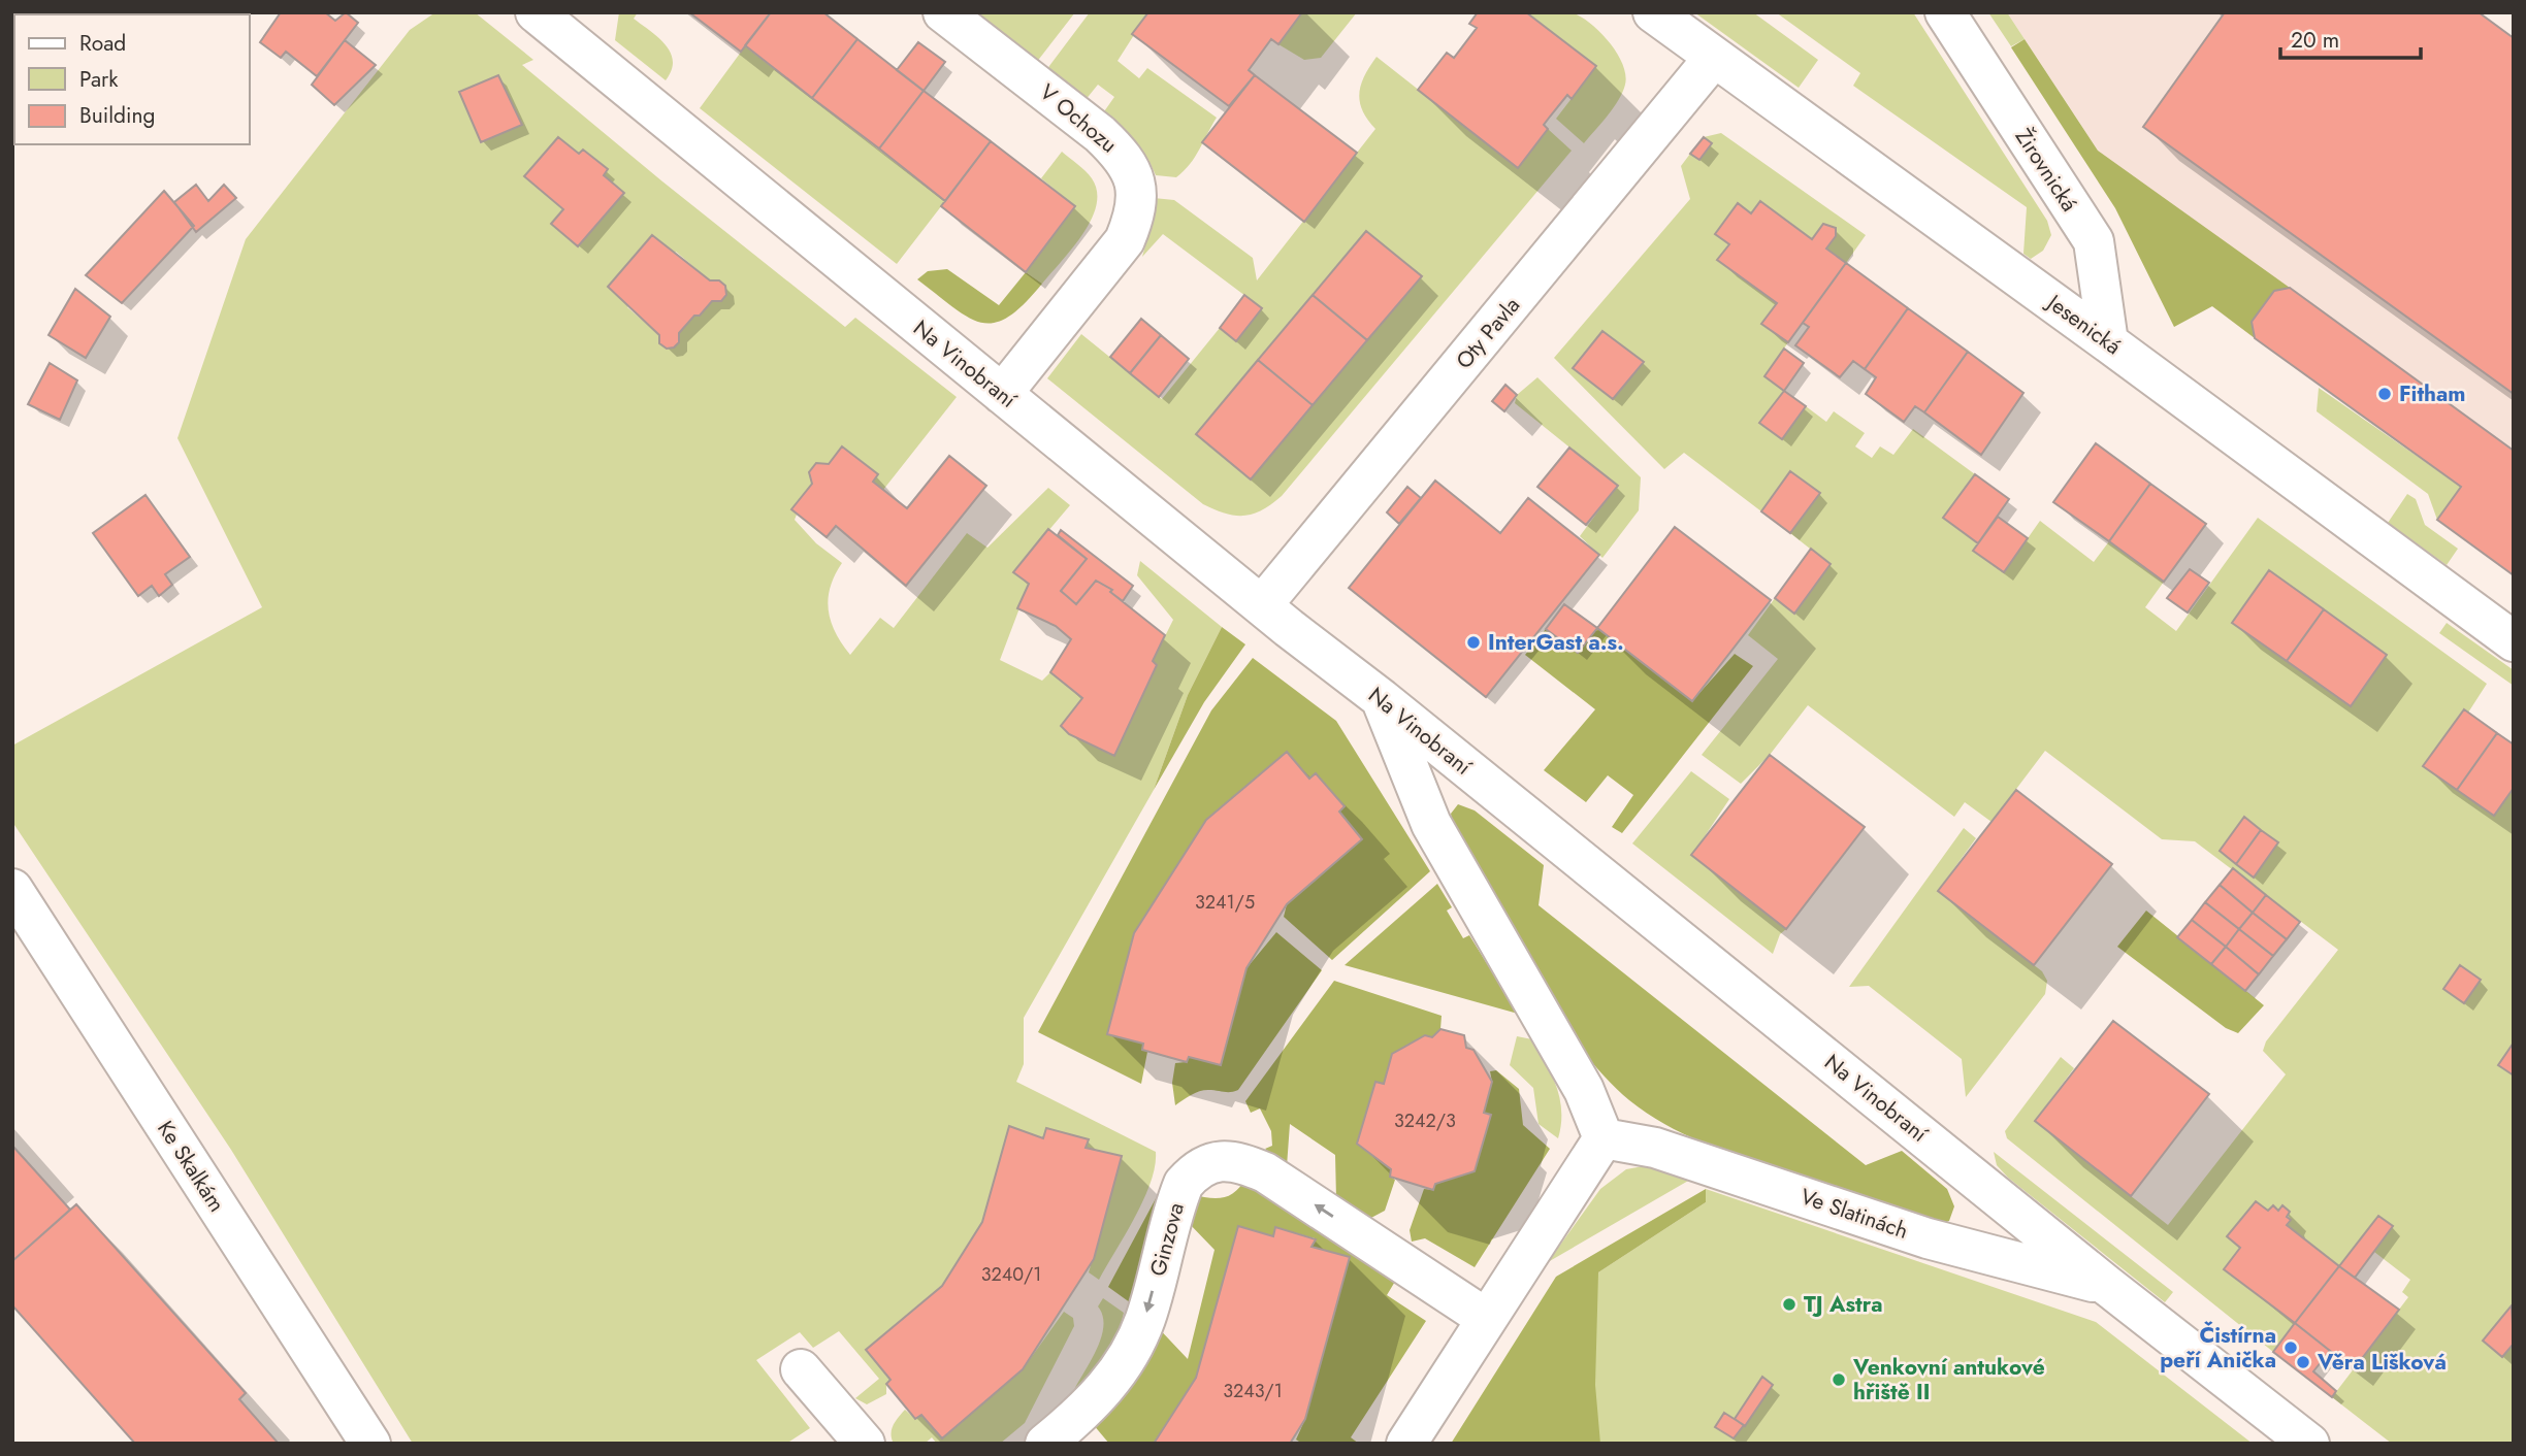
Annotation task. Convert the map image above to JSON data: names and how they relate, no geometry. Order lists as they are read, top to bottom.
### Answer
{
  "streets": {
    "street": [
      "V Ochozu",
      "Žirovnická",
      "Jesenická",
      "Oty Pavla",
      "Na Vinobraní",
      "Ke Skalkám",
      "Ve Slatinách",
      "Ginzova"
    ]
  },
  "crossings": [
    ["V Ochozu", "Na Vinobraní"],
    ["Žirovnická", "Jesenická"],
    ["Jesenická", "Oty Pavla"],
    ["Oty Pavla", "Na Vinobraní"],
    ["Na Vinobraní", "Ve Slatinách"]
  ],
  "places": [
    "Fitham",
    "InterGast a.s.",
    "TJ Astra",
    "Čistírna peří Anička",
    "Věra Lišková",
    "Venkovní antukové hřiště II"
  ],
  "house_numbers": [
    "3241/5",
    "3242/3",
    "3240/1",
    "3243/1"
  ],
  "legend": ["Road", "Park", "Building"],
  "scale_bar": "20 m"
}
